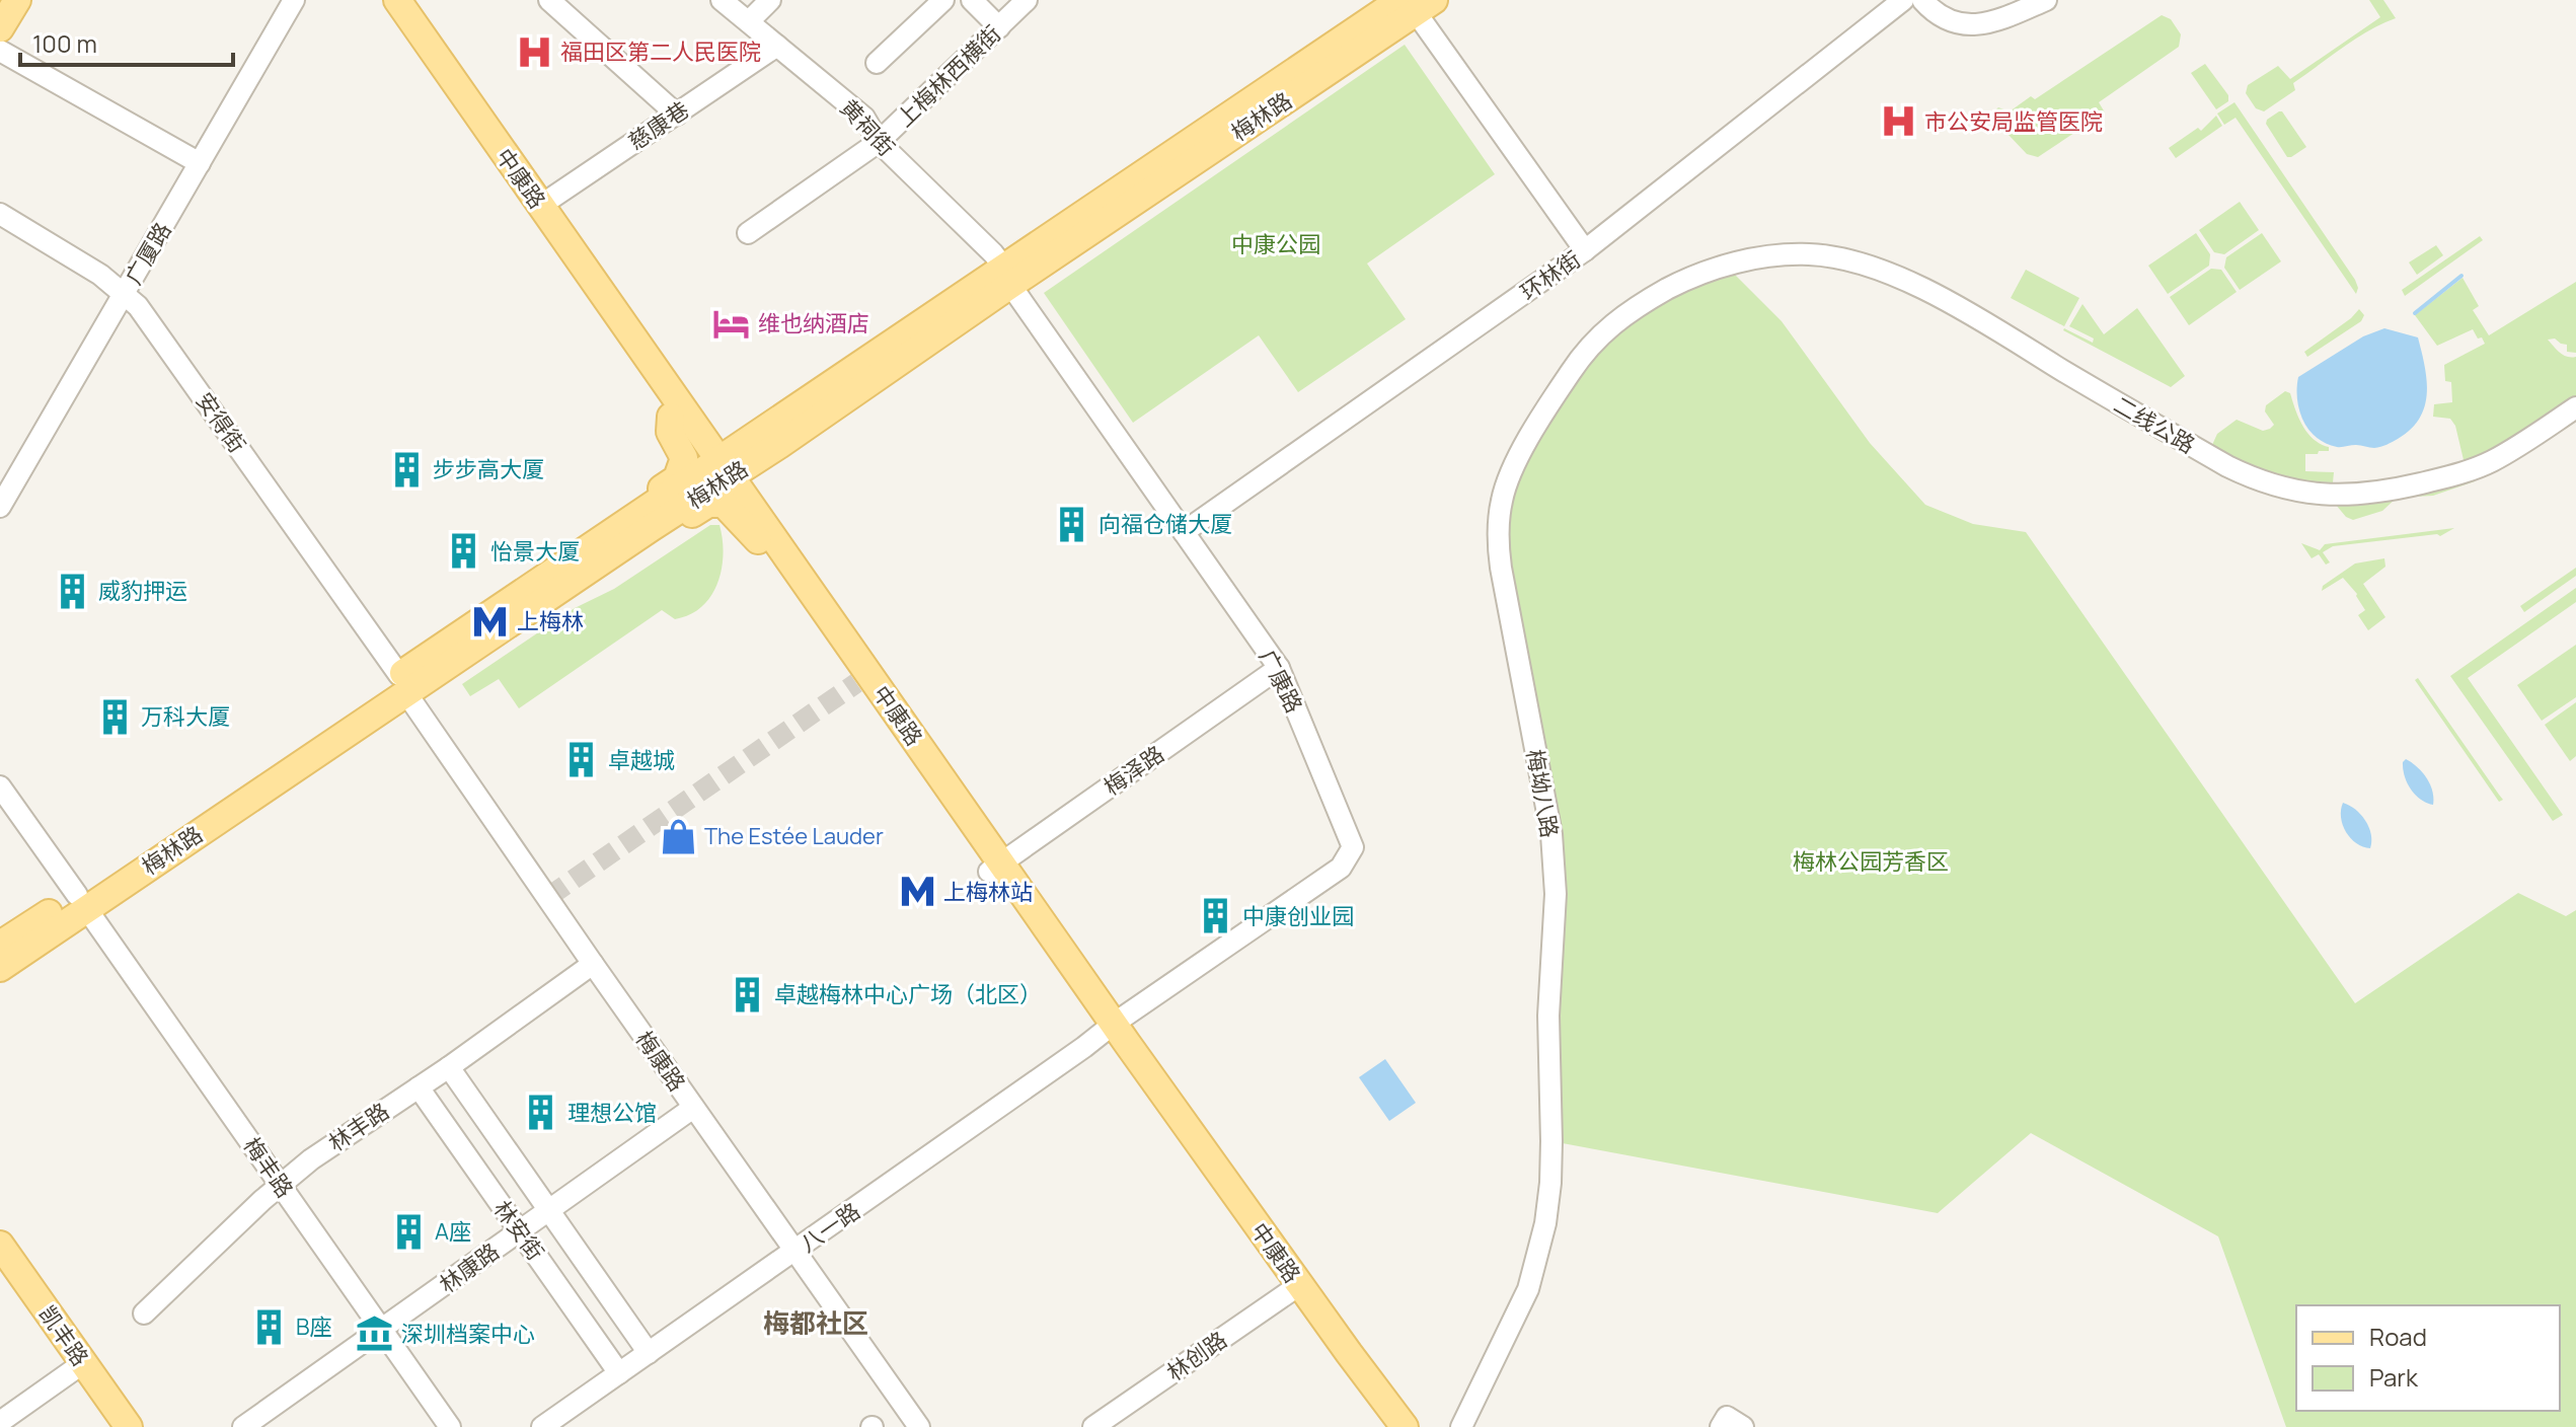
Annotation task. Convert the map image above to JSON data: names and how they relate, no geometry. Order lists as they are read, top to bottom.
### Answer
{
  "streets": {
    "main road": ["梅林路", "中康路", "凯丰路"],
    "street": [
      "上梅林西横街",
      "慈康巷",
      "黄祠街",
      "广厦路",
      "环林街",
      "安得街",
      "二线公路",
      "广康路",
      "梅泽路",
      "梅坳八路",
      "梅康路",
      "林丰路",
      "梅丰路",
      "八一路",
      "林安街",
      "林康路",
      "林创路"
    ]
  },
  "crossings": [
    ["上梅林西横街", "黄祠街"],
    ["梅林路", "黄祠街"],
    ["梅林路", "中康路"],
    ["梅林路", "安得街"],
    ["梅林路", "广康路"],
    ["梅林路", "梅康路"],
    ["梅林路", "梅丰路"],
    ["慈康巷", "黄祠街"],
    ["慈康巷", "中康路"],
    ["黄祠街", "广康路"],
    ["中康路", "广康路"],
    ["中康路", "梅泽路"],
    ["中康路", "八一路"],
    ["中康路", "林创路"],
    ["广厦路", "安得街"],
    ["环林街", "广康路"],
    ["安得街", "梅康路"],
    ["二线公路", "梅坳八路"],
    ["广康路", "梅泽路"],
    ["广康路", "八一路"],
    ["梅康路", "林丰路"],
    ["梅康路", "八一路"],
    ["梅康路", "林康路"],
    ["林丰路", "梅丰路"],
    ["林丰路", "林安街"],
    ["梅丰路", "林康路"],
    ["八一路", "林安街"],
    ["林安街", "林康路"]
  ],
  "districts": ["梅都社区"],
  "parks": ["中康公园", "梅林公园芳香区"],
  "places": {
    "hospital": ["福田区第二人民医院", "市公安局监管医院"],
    "hotel": ["维也纳酒店"],
    "building": [
      "步步高大厦",
      "向福仓储大厦",
      "怡景大厦",
      "威豹押运",
      "万科大厦",
      "卓越城",
      "中康创业园",
      "卓越梅林中心广场（北区）",
      "理想公馆",
      "A座",
      "B座"
    ],
    "metro station": ["上梅林", "上梅林站"],
    "shop": ["The Estée Lauder"],
    "museum": ["深圳档案中心"]
  },
  "legend": ["Road", "Park"],
  "scale_bar": "100 m"
}
